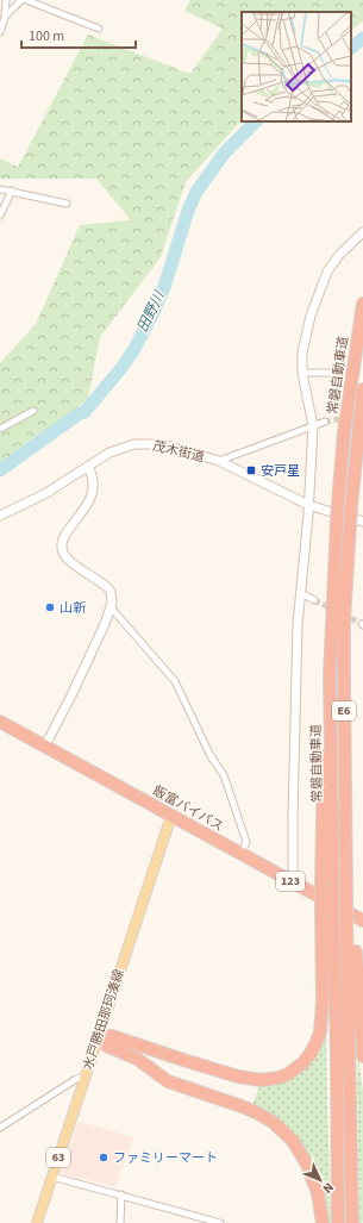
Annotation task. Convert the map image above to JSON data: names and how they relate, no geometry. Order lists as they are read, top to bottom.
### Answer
{
  "streets": {
    "highway": [
      "常磐自動車道",
      "E6",
      "飯富バイパス",
      "123"
    ],
    "main road": ["水戸勝田那珂湊線", "63"],
    "street": ["茂木街道"]
  },
  "crossings": [
    ["常磐自動車道", "飯富バイパス"],
    ["飯富バイパス", "水戸勝田那珂湊線"]
  ],
  "water": ["田野川"],
  "places": {
    "transit": ["安戸星"],
    "other": ["山新", "ファミリーマート"]
  },
  "scale_bar": "100 m",
  "north": "bottom right"
}
